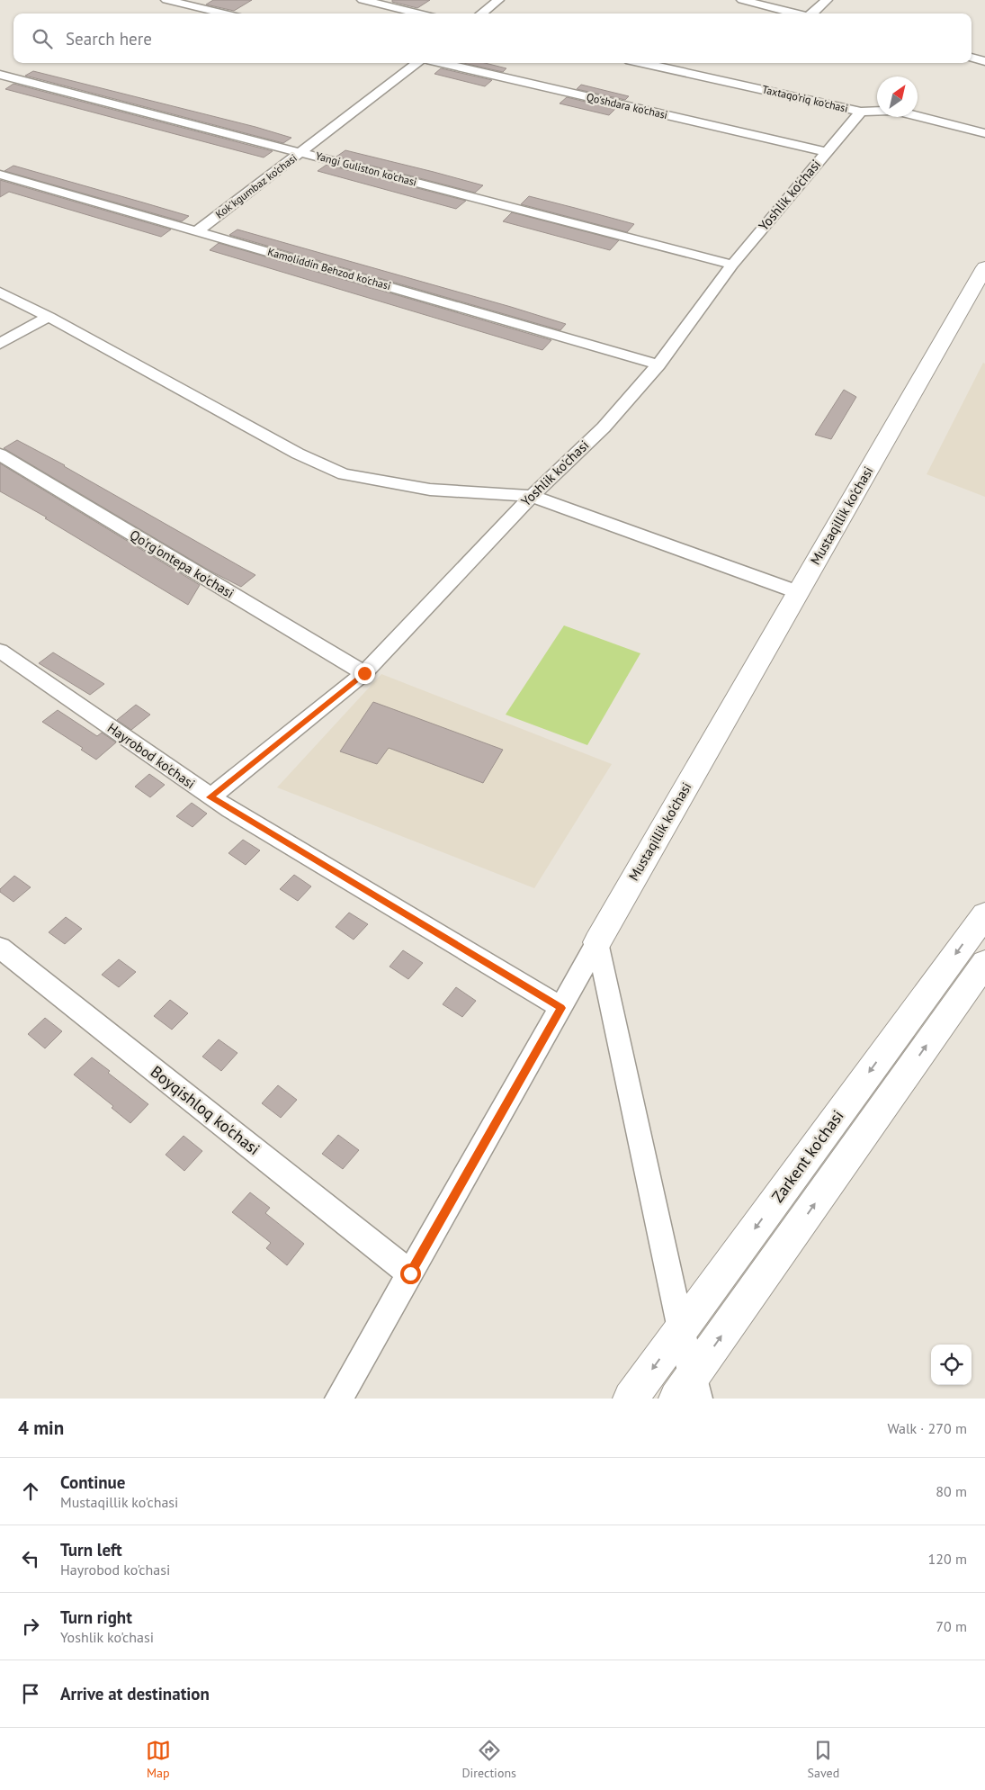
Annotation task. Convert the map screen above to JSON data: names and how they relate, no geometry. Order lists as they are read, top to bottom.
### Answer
{
  "streets": {
    "main road": ["Mustaqillik ko'chasi", "Zarkent ko'chasi"],
    "street": [
      "Taxtaqo'riq ko'chasi",
      "Qo'shdara ko'chasi",
      "Yangi Guliston ko'chasi",
      "Kok'kgumbaz ko'chasi",
      "Yoshlik ko'chasi",
      "Kamoliddin Behzod ko'chasi",
      "Qo'rg'ontepa ko'chasi",
      "Hayrobod ko'chasi",
      "Boyqishloq ko'chasi"
    ]
  },
  "crossings": [
    ["Taxtaqo'riq ko'chasi", "Yoshlik ko'chasi"],
    ["Qo'shdara ko'chasi", "Yoshlik ko'chasi"],
    ["Yangi Guliston ko'chasi", "Kok'kgumbaz ko'chasi"],
    ["Yangi Guliston ko'chasi", "Yoshlik ko'chasi"],
    ["Kok'kgumbaz ko'chasi", "Kamoliddin Behzod ko'chasi"],
    ["Yoshlik ko'chasi", "Kamoliddin Behzod ko'chasi"],
    ["Yoshlik ko'chasi", "Qo'rg'ontepa ko'chasi"],
    ["Yoshlik ko'chasi", "Hayrobod ko'chasi"],
    ["Mustaqillik ko'chasi", "Hayrobod ko'chasi"],
    ["Mustaqillik ko'chasi", "Boyqishloq ko'chasi"]
  ],
  "north": "top right",
  "page": {
    "search": "Search here",
    "heading": ["4 min", "Walk · 270 m"],
    "list": [
      ["Continue", "Mustaqillik ko'chasi", "80 m"],
      ["Turn left", "Hayrobod ko'chasi", "120 m"],
      ["Turn right", "Yoshlik ko'chasi", "70 m"],
      "Arrive at destination"
    ],
    "nav": ["Map", "Directions", "Saved"]
  }
}
